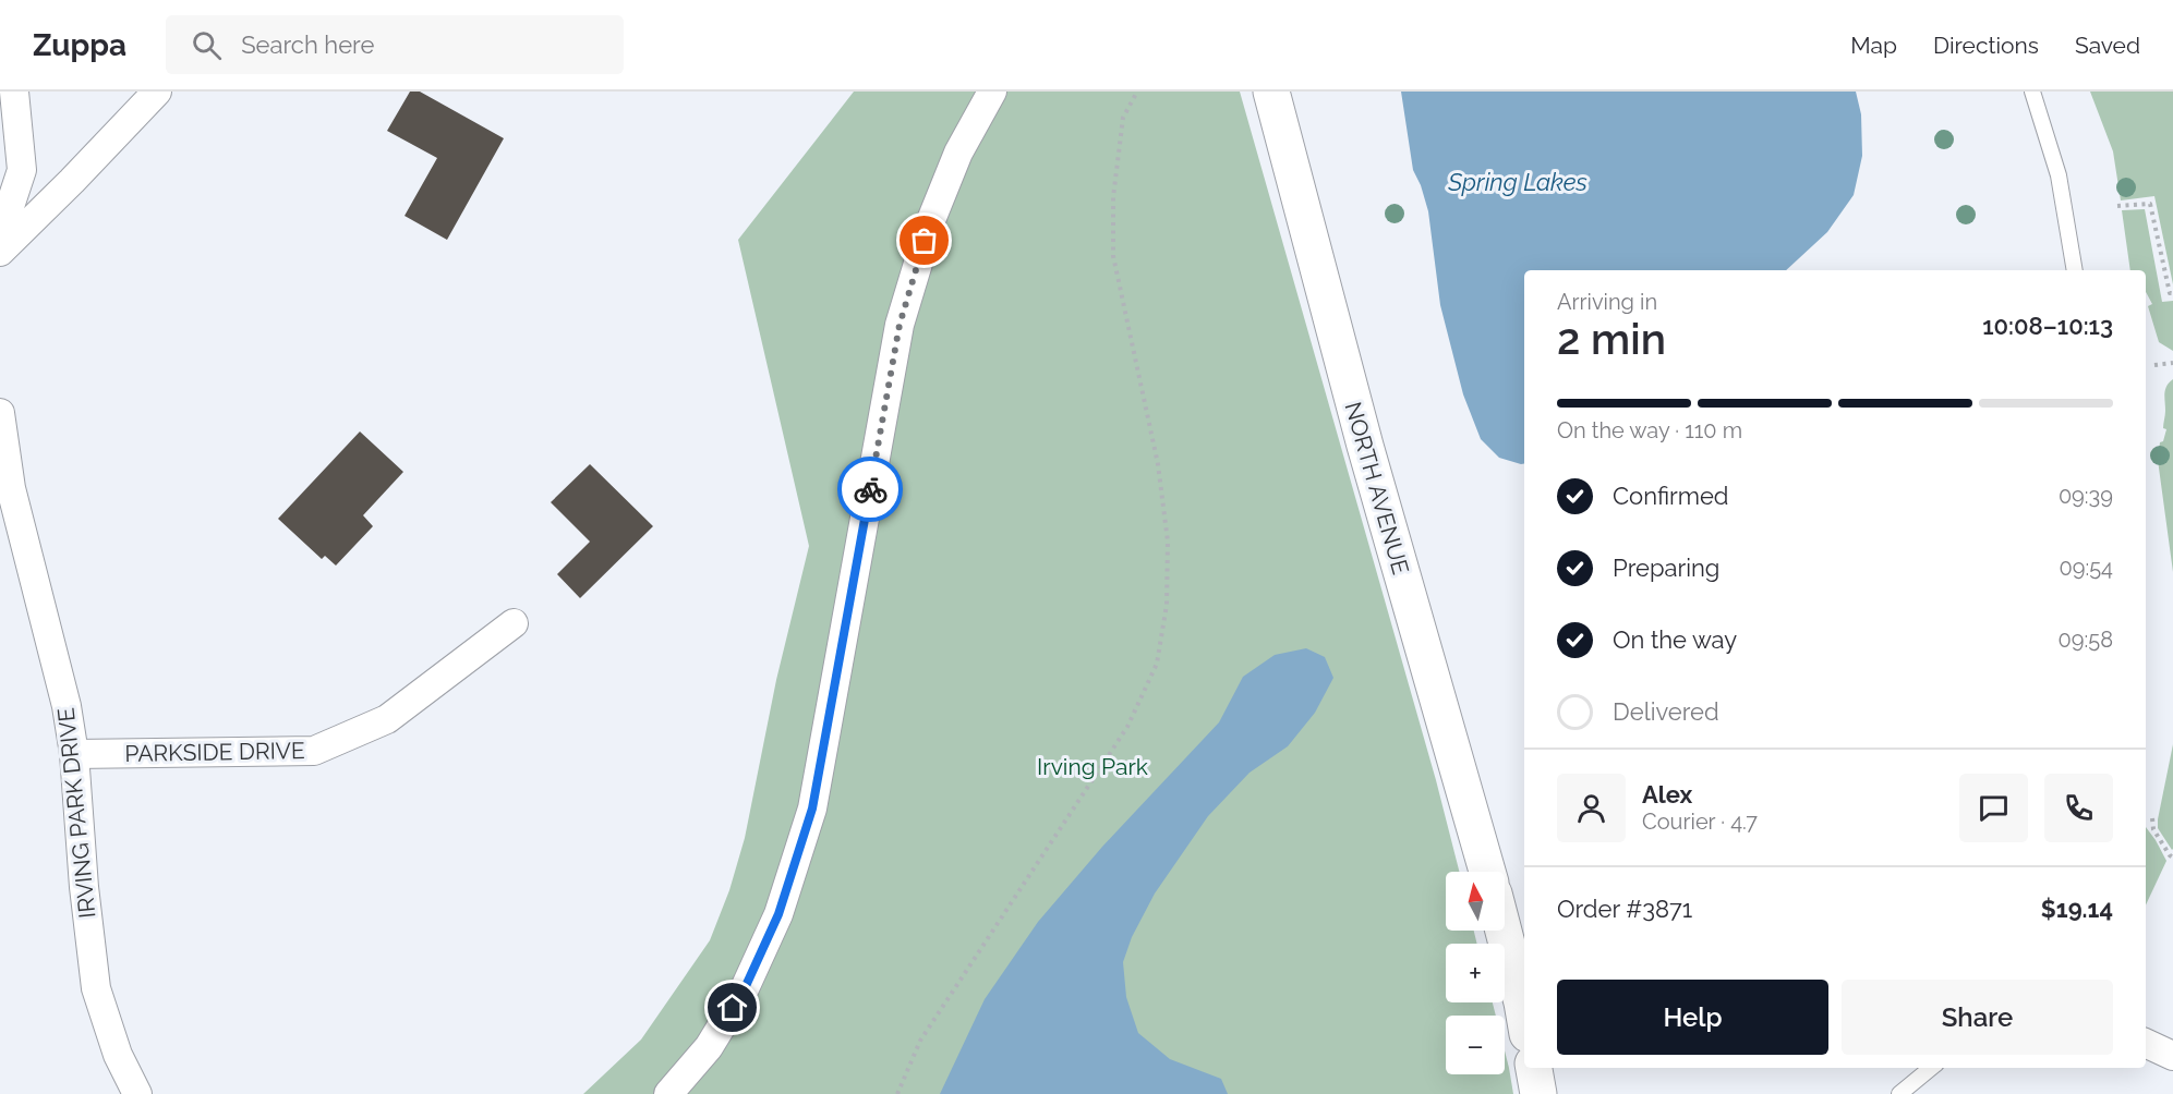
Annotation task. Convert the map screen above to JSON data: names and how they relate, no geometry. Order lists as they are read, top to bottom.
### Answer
{
  "streets": {
    "street": ["NORTH AVENUE", "PARKSIDE DRIVE", "IRVING PARK DRIVE"]
  },
  "crossings": [
    ["PARKSIDE DRIVE", "IRVING PARK DRIVE"]
  ],
  "water": ["Spring Lakes"],
  "parks": ["Irving Park"],
  "north": "top",
  "page": {
    "header": "Zuppa",
    "search": "Search here",
    "nav": ["Map", "Directions", "Saved"],
    "heading": ["2 min", "Arriving in", "10:08–10:13"],
    "panel": [
      "Alex",
      "Courier · 4.7",
      "Order #3871",
      "$19.14"
    ],
    "bar": "On the way · 110 m",
    "list": [
      ["Confirmed", "09:39"],
      ["Preparing", "09:54"],
      ["On the way", "09:58"],
      "Delivered"
    ],
    "map_buttons": ["+", "−"],
    "buttons": ["Help", "Share"]
  }
}
